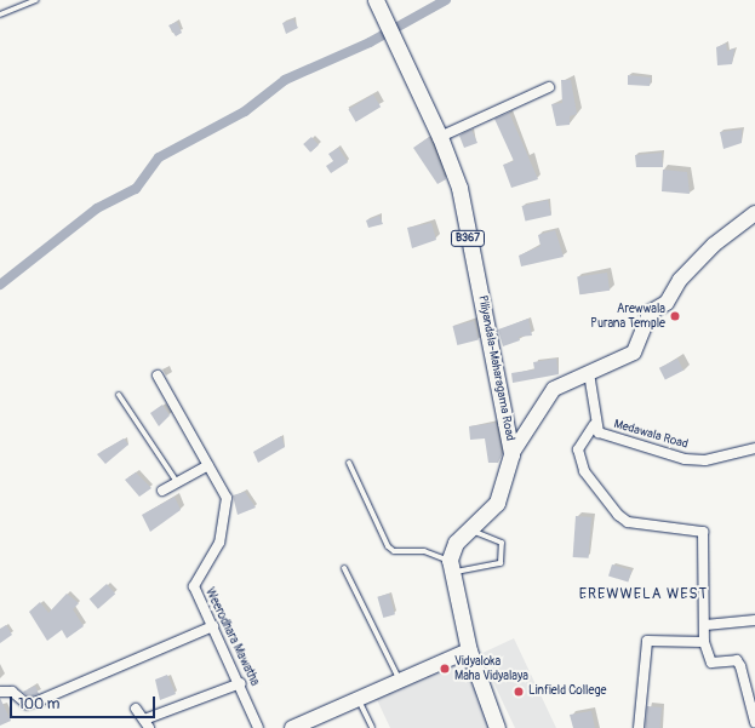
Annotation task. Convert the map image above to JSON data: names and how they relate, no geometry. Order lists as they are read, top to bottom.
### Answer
{
  "streets": {
    "main road": ["B367", "Piliyandala-Maharagama Road"],
    "street": ["Medawala Road", "Weerodhara Mawatha"]
  },
  "districts": ["EREWWELA WEST"],
  "places": ["Arewwala Purana Temple", "Vidyaloka Maha Vidyalaya", "Linfield College"],
  "scale_bar": "100 m"
}
